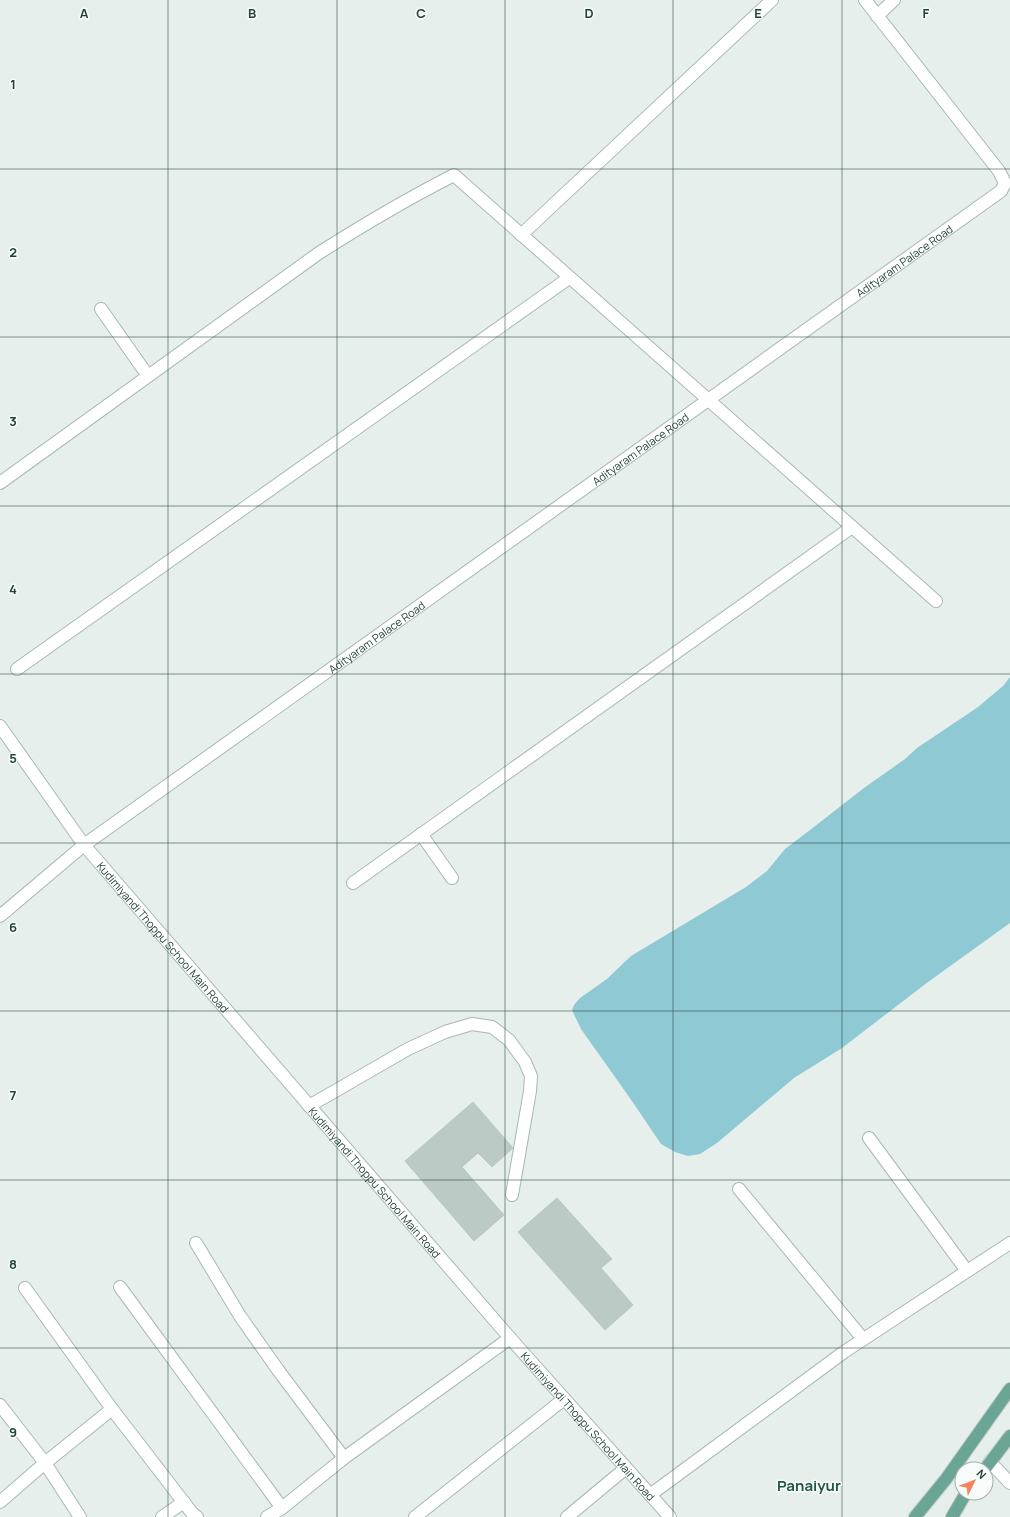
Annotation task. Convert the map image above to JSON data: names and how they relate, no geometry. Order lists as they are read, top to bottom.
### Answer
{
  "streets": {
    "street": ["Adityaram Palace Road", "Kudimiyandi Thoppu School Main Road"]
  },
  "crossings": [
    ["Adityaram Palace Road", "Kudimiyandi Thoppu School Main Road"]
  ],
  "districts": ["Panaiyur"],
  "north": "top right",
  "grid": {
    "columns": [
      "A",
      "B",
      "C",
      "D",
      "E",
      "F"
    ],
    "rows": [
      "1",
      "2",
      "3",
      "4",
      "5",
      "6",
      "7",
      "8",
      "9"
    ]
  }
}
